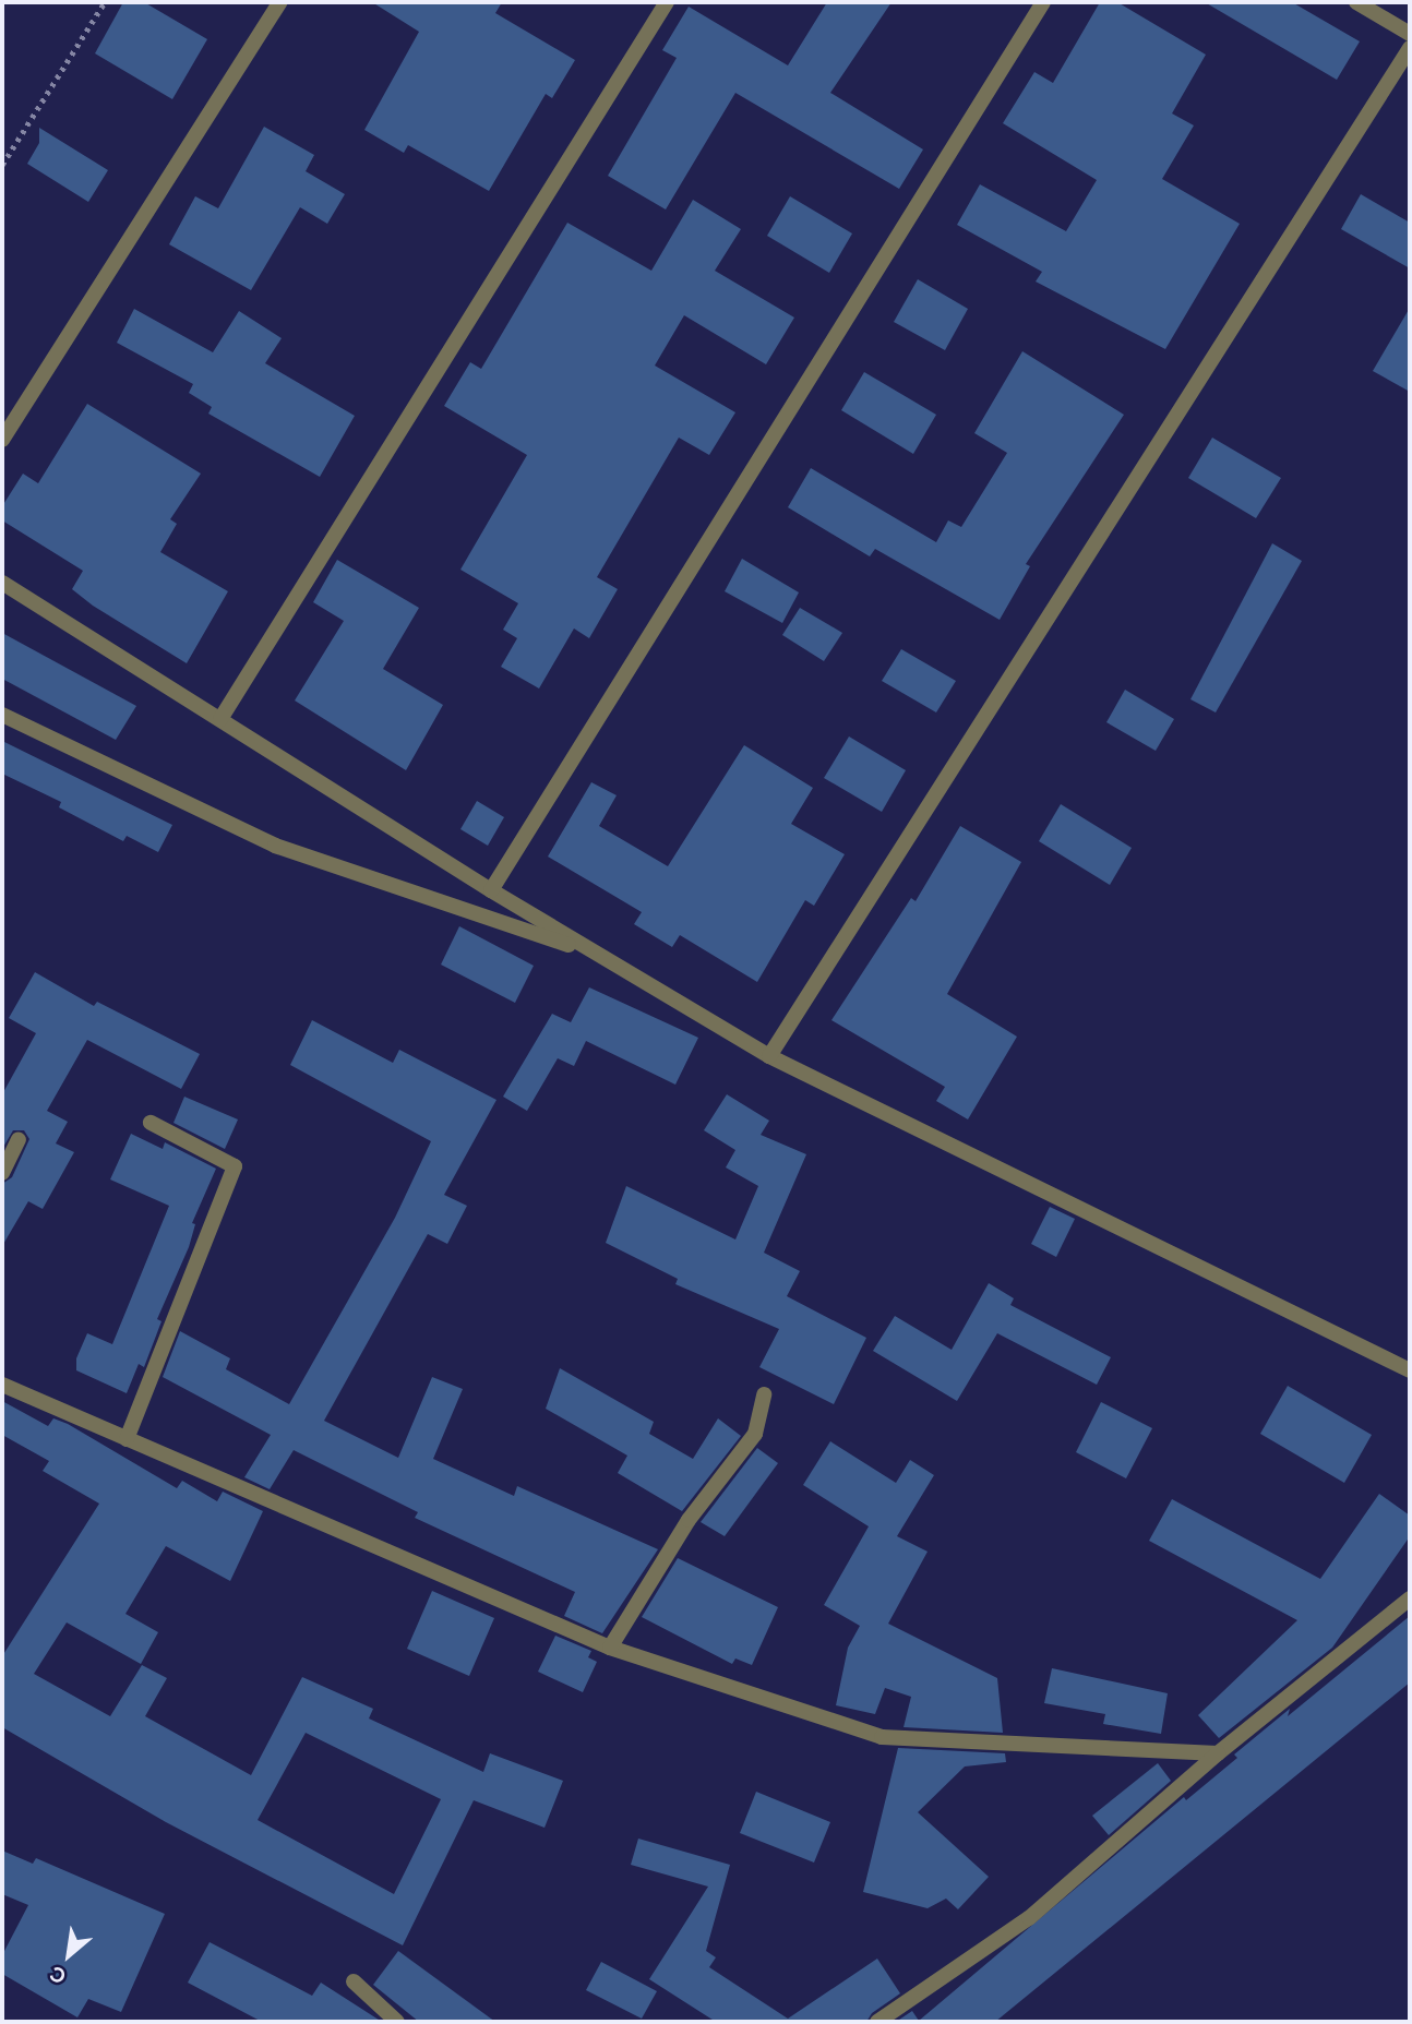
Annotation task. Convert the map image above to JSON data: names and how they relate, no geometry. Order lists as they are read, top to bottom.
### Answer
{
  "north": "bottom left"
}
